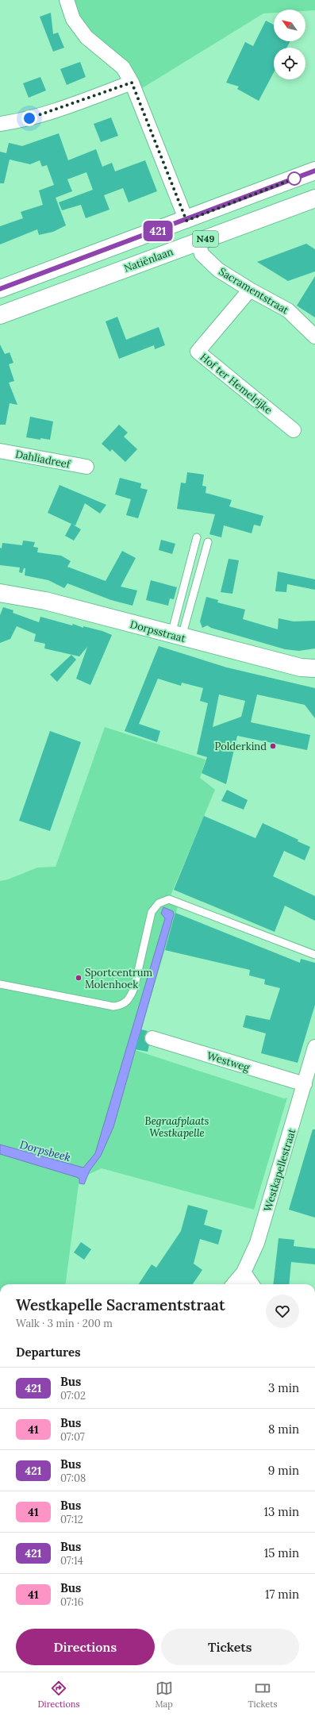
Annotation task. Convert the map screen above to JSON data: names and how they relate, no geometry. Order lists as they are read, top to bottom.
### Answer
{
  "streets": {
    "main road": ["N49", "Natiënlaan", "Dorpsstraat"],
    "street": [
      "Sacramentstraat",
      "Hof ter Hemelrijke",
      "Dahliadreef",
      "Westweg",
      "Westkapellestraat"
    ]
  },
  "crossings": [
    ["Natiënlaan", "Sacramentstraat"],
    ["Sacramentstraat", "Hof ter Hemelrijke"],
    ["Westweg", "Westkapellestraat"]
  ],
  "water": ["Dorpsbeek"],
  "parks": ["Begraafplaats Westkapelle"],
  "places": ["Polderkind", "Sportcentrum Molenhoek"],
  "lines": ["bus line 421"],
  "north": "top left",
  "page": {
    "on_map": "421",
    "heading": [
      ["Westkapelle Sacramentstraat", "Walk · 3 min · 200 m"],
      "Departures"
    ],
    "list": [
      {
        "mark": "421",
        "name": "Bus",
        "note": "07:02",
        "value": "3 min"
      },
      {
        "mark": "41",
        "name": "Bus",
        "note": "07:07",
        "value": "8 min"
      },
      {
        "mark": "421",
        "name": "Bus",
        "note": "07:08",
        "value": "9 min"
      },
      {
        "mark": "41",
        "name": "Bus",
        "note": "07:12",
        "value": "13 min"
      },
      {
        "mark": "421",
        "name": "Bus",
        "note": "07:14",
        "value": "15 min"
      },
      {
        "mark": "41",
        "name": "Bus",
        "note": "07:16",
        "value": "17 min"
      }
    ],
    "buttons": ["Directions", "Tickets"],
    "tabs": ["Directions", "Map", "Tickets"]
  }
}
